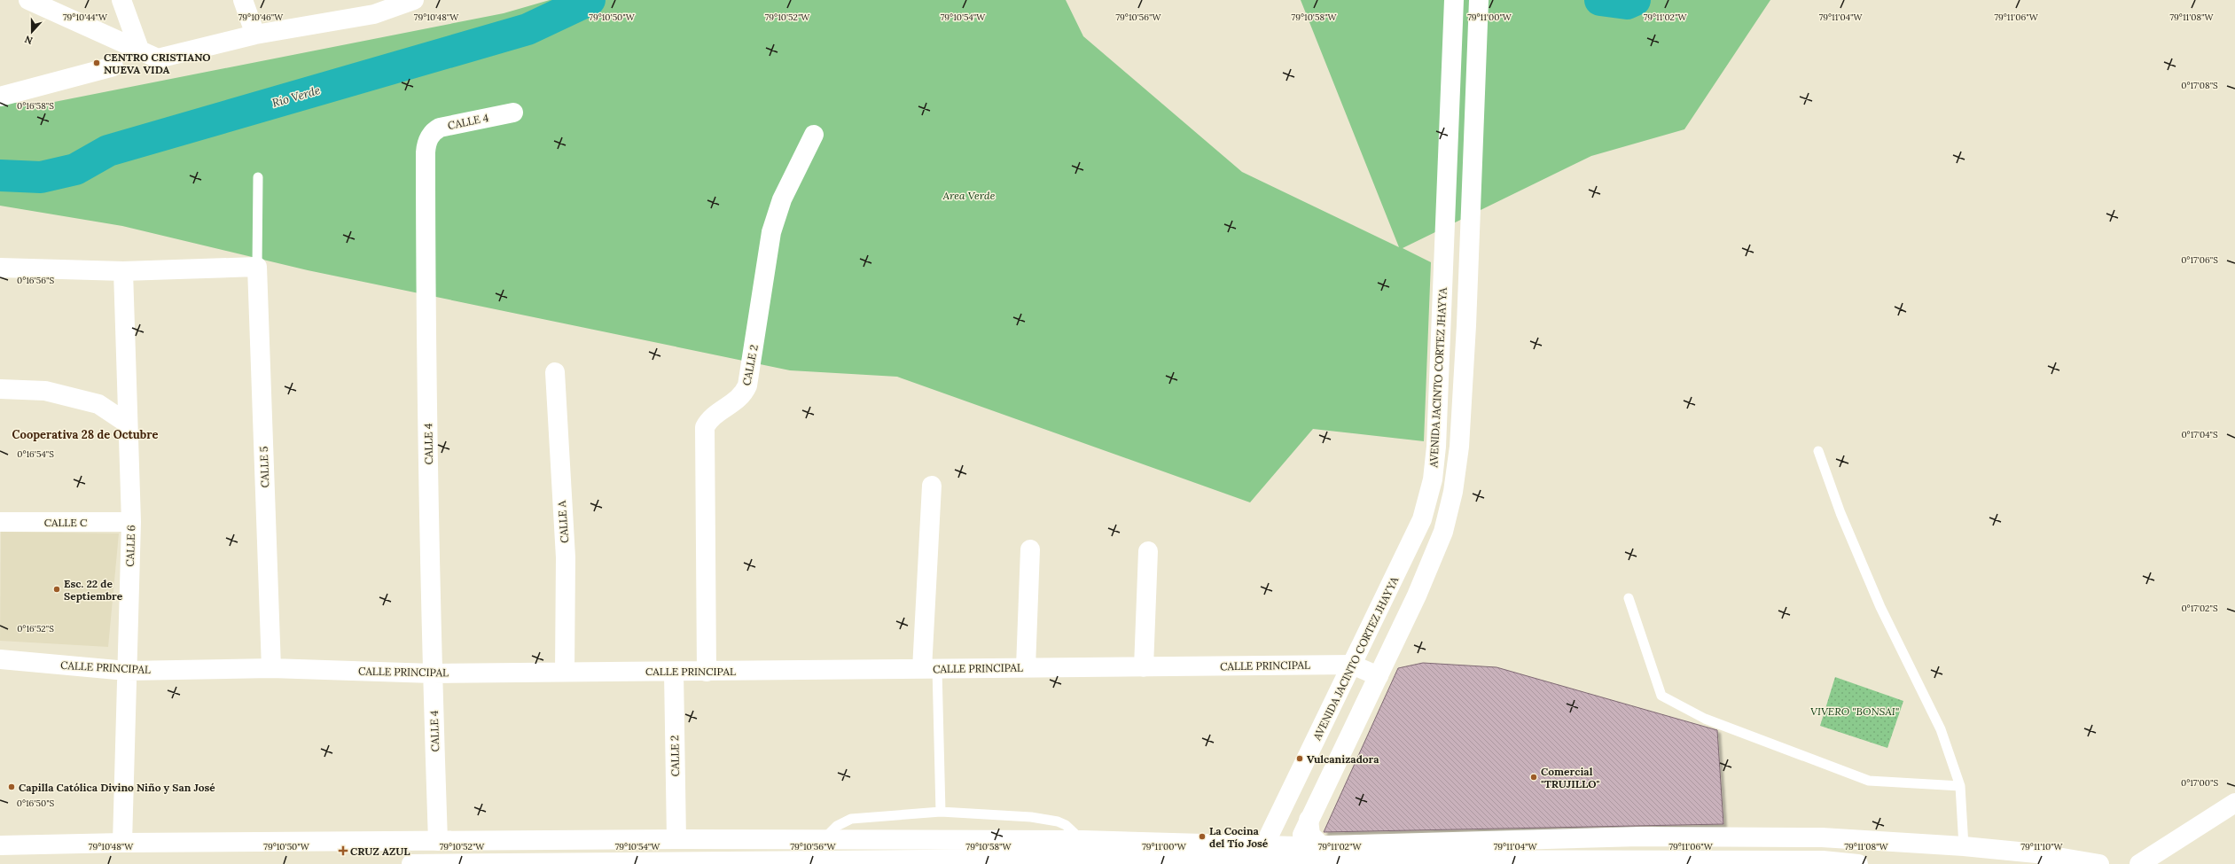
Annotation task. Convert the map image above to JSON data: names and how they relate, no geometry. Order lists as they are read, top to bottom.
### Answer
{
  "streets": {
    "main road": [
      "CALLE 4",
      "CALLE 2",
      "AVENIDA JACINTO CORTEZ JHAYYA",
      "CALLE 5",
      "CALLE C",
      "CALLE A",
      "CALLE 6",
      "CALLE PRINCIPAL"
    ]
  },
  "crossings": [
    ["CALLE 4", "CALLE PRINCIPAL"],
    ["CALLE 2", "CALLE PRINCIPAL"],
    ["AVENIDA JACINTO CORTEZ JHAYYA", "CALLE PRINCIPAL"],
    ["CALLE 5", "CALLE PRINCIPAL"],
    ["CALLE C", "CALLE 6"],
    ["CALLE A", "CALLE PRINCIPAL"],
    ["CALLE 6", "CALLE PRINCIPAL"]
  ],
  "districts": ["Cooperativa 28 de Octubre"],
  "water": ["Río Verde"],
  "parks": ["Area Verde", "VIVERO \"BONSAI\""],
  "places": {
    "other": [
      "CENTRO CRISTIANO NUEVA VIDA",
      "Esc. 22 de Septiembre",
      "Vulcanizadora",
      "Comercial \"TRUJILLO\"",
      "Capilla Católica Divino Niño y San José",
      "La Cocina del Tío José"
    ],
    "health": ["CRUZ AZUL"]
  },
  "north": "bottom",
  "coordinates": [
    "79°10'48\"W",
    "79°10'50\"W",
    "79°10'52\"W",
    "79°10'54\"W",
    "79°10'56\"W",
    "79°10'58\"W",
    "79°11'00\"W",
    "79°11'02\"W",
    "79°11'04\"W",
    "79°11'06\"W",
    "79°11'08\"W",
    "79°10'44\"W",
    "79°10'46\"W",
    "0°17'08\"S",
    "0°16'58\"S",
    "0°17'06\"S",
    "0°16'56\"S",
    "0°17'04\"S",
    "0°16'54\"S",
    "0°17'02\"S",
    "0°16'52\"S",
    "0°17'00\"S",
    "0°16'50\"S",
    "79°11'10\"W"
  ]
}
